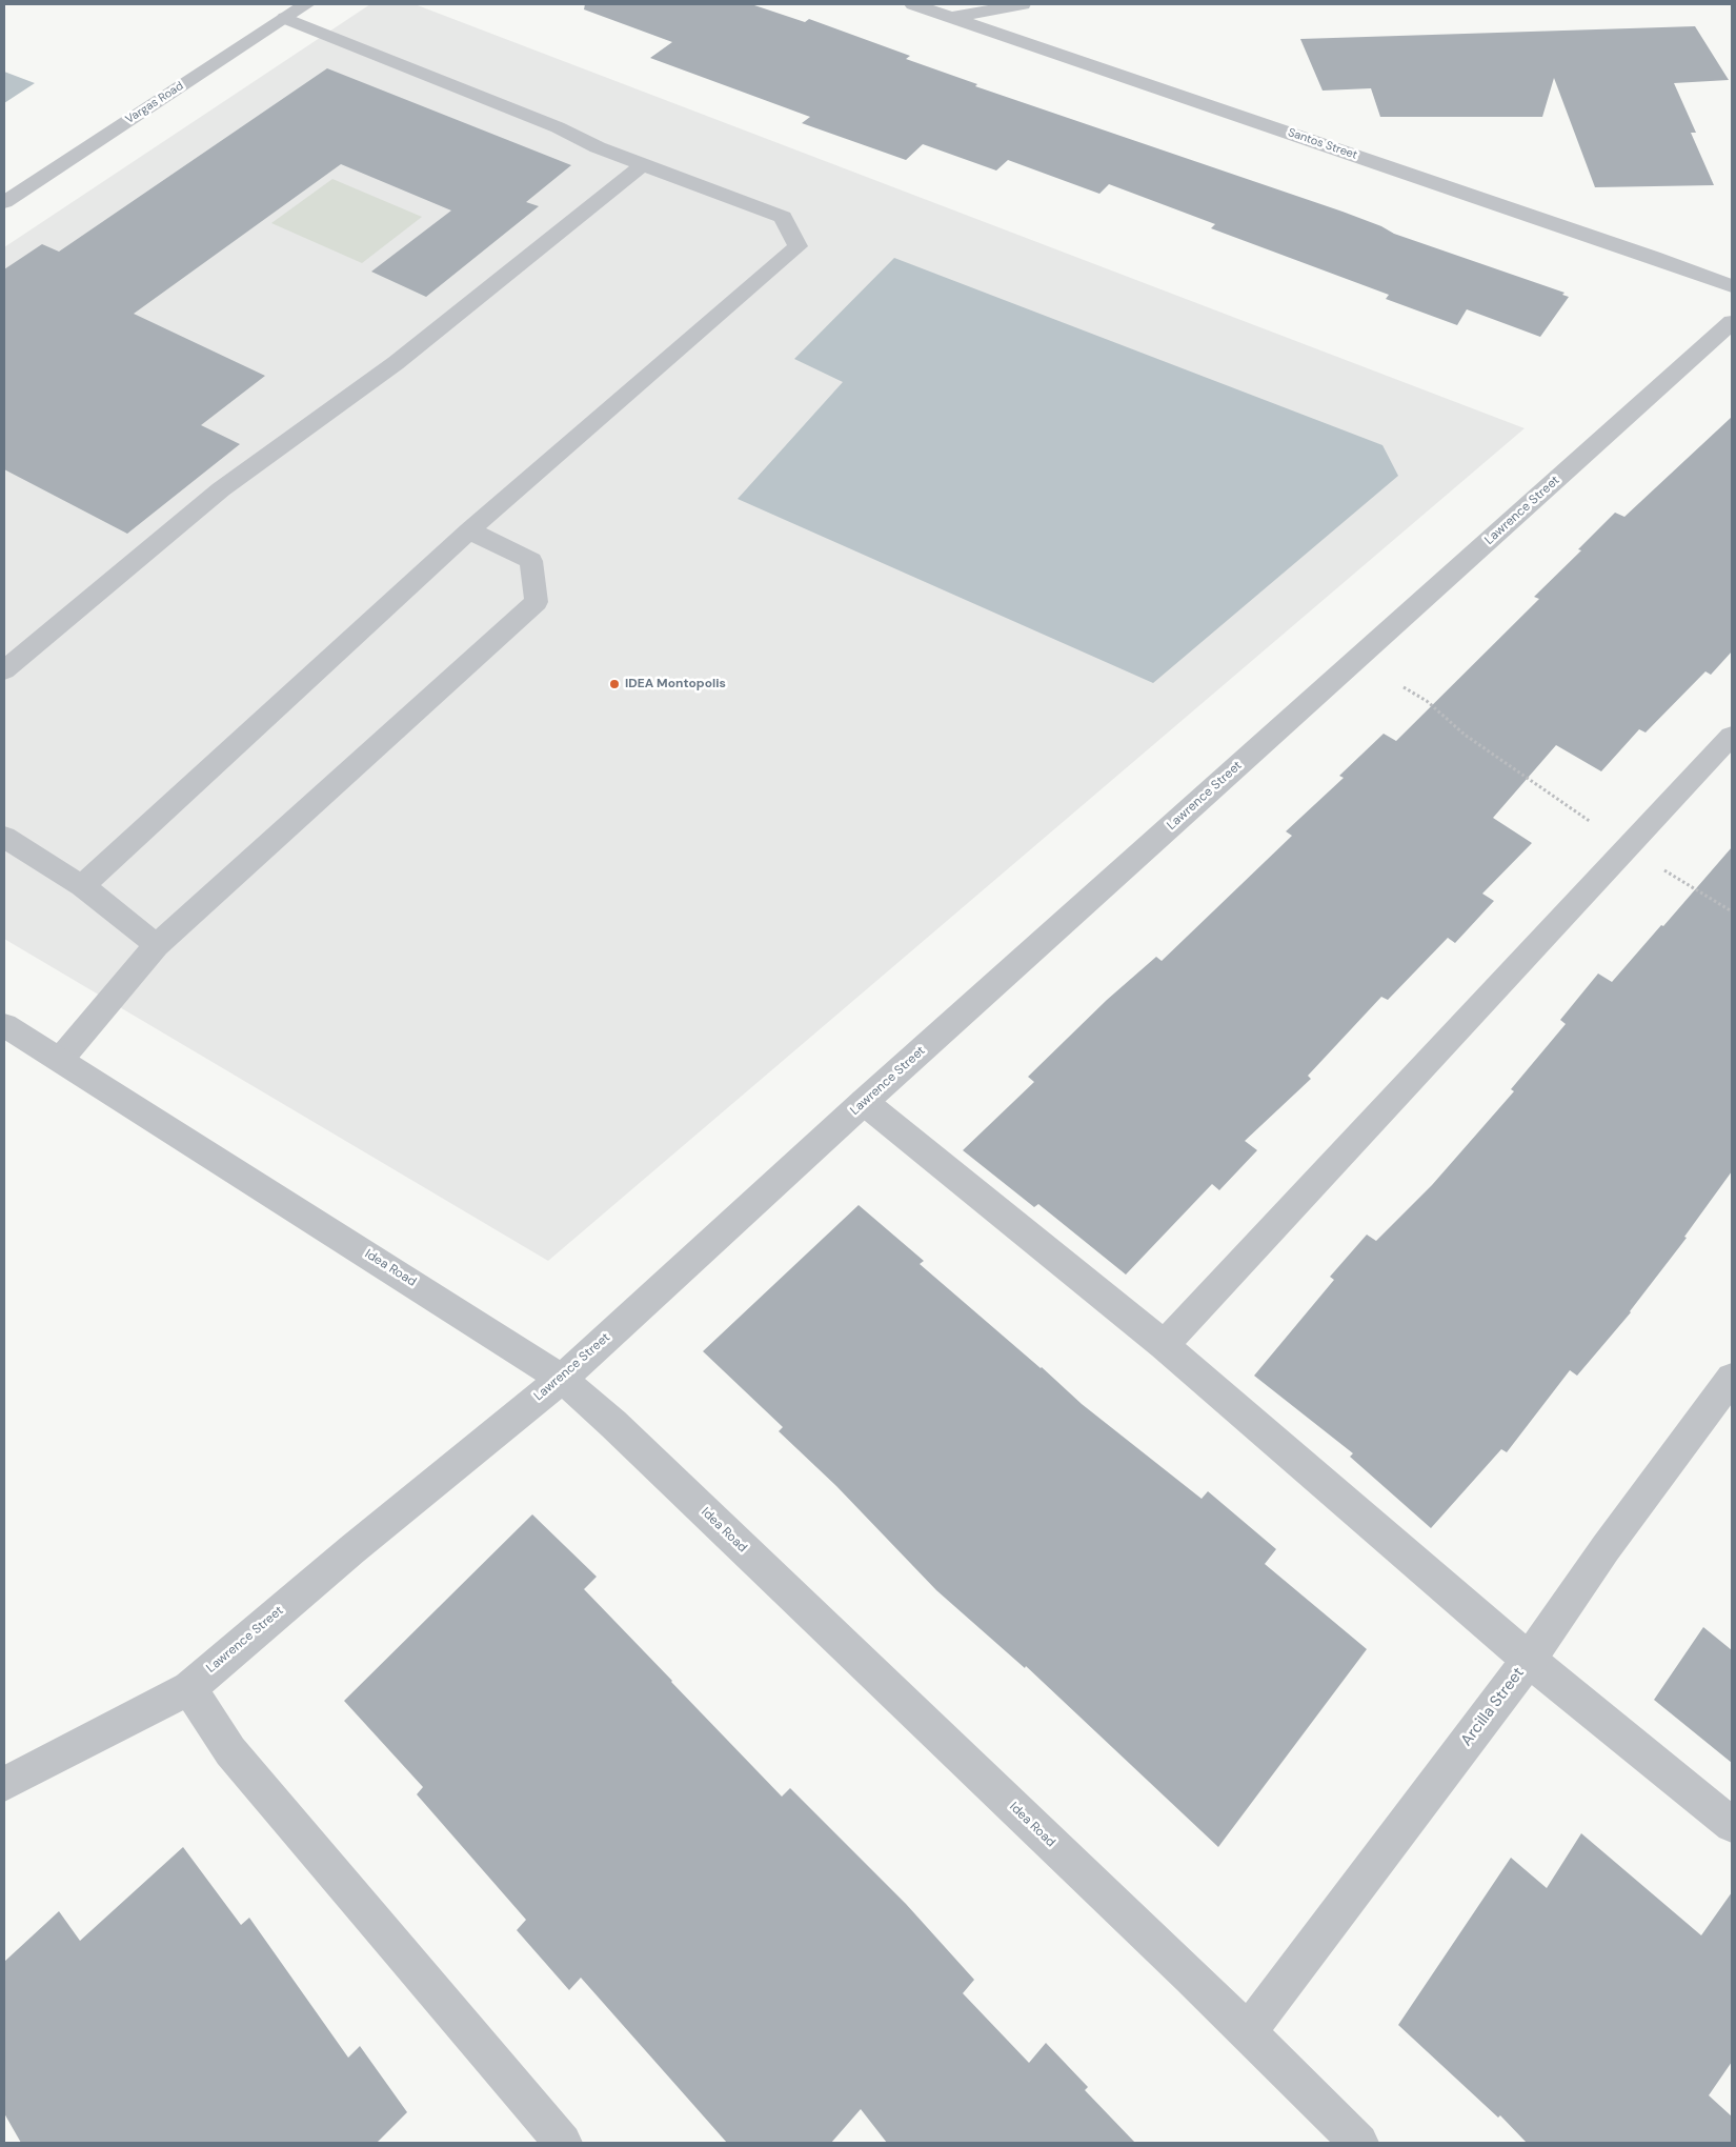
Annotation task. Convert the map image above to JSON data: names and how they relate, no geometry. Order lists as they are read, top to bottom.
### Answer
{
  "streets": {
    "street": [
      "Vargas Road",
      "Santos Street",
      "Lawrence Street",
      "Idea Road",
      "Arcilla Street"
    ]
  },
  "crossings": [
    ["Lawrence Street", "Idea Road"],
    ["Idea Road", "Arcilla Street"]
  ],
  "places": ["IDEA Montopolis"]
}
